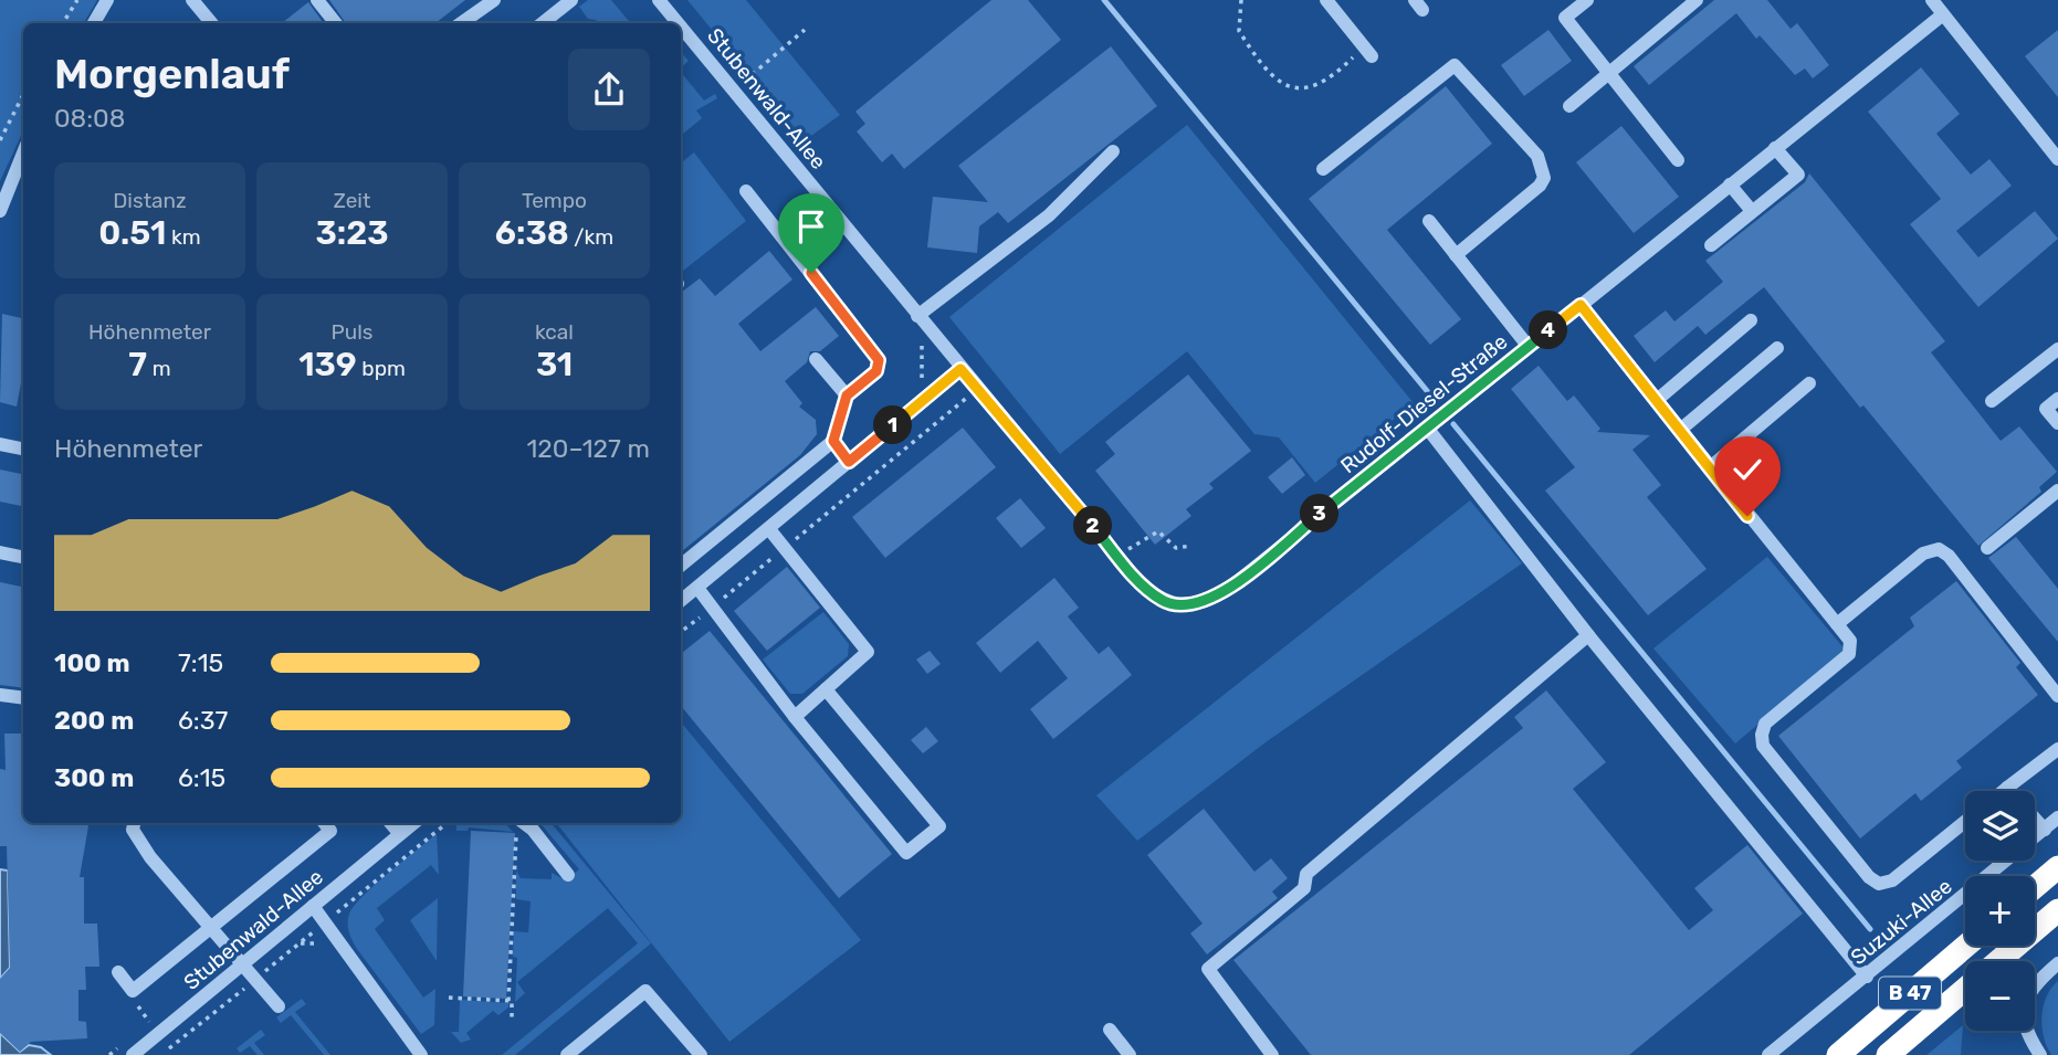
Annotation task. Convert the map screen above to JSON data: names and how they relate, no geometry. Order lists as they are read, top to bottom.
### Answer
{
  "streets": {
    "highway": ["B 47"],
    "street": ["Stubenwald-Allee", "Rudolf-Diesel-Straße", "Suzuki-Allee"]
  },
  "crossings": [
    ["Stubenwald-Allee", "Rudolf-Diesel-Straße"]
  ],
  "page": {
    "heading": ["Morgenlauf", "08:08"],
    "stats": [
      ["Distanz", "0.51 km"],
      ["Zeit", "3:23"],
      ["Tempo", "6:38 /km"],
      ["Höhenmeter", "7 m"],
      ["Puls", "139 bpm"],
      ["kcal", "31"]
    ],
    "pins": [
      "4",
      "1",
      "3",
      "2"
    ],
    "chart": ["Höhenmeter", "120–127 m"],
    "list": [
      {
        "name": "100 m",
        "note": "7:15"
      },
      {
        "name": "200 m",
        "note": "6:37"
      },
      {
        "name": "300 m",
        "note": "6:15"
      }
    ],
    "map_buttons": ["+", "−"]
  }
}
